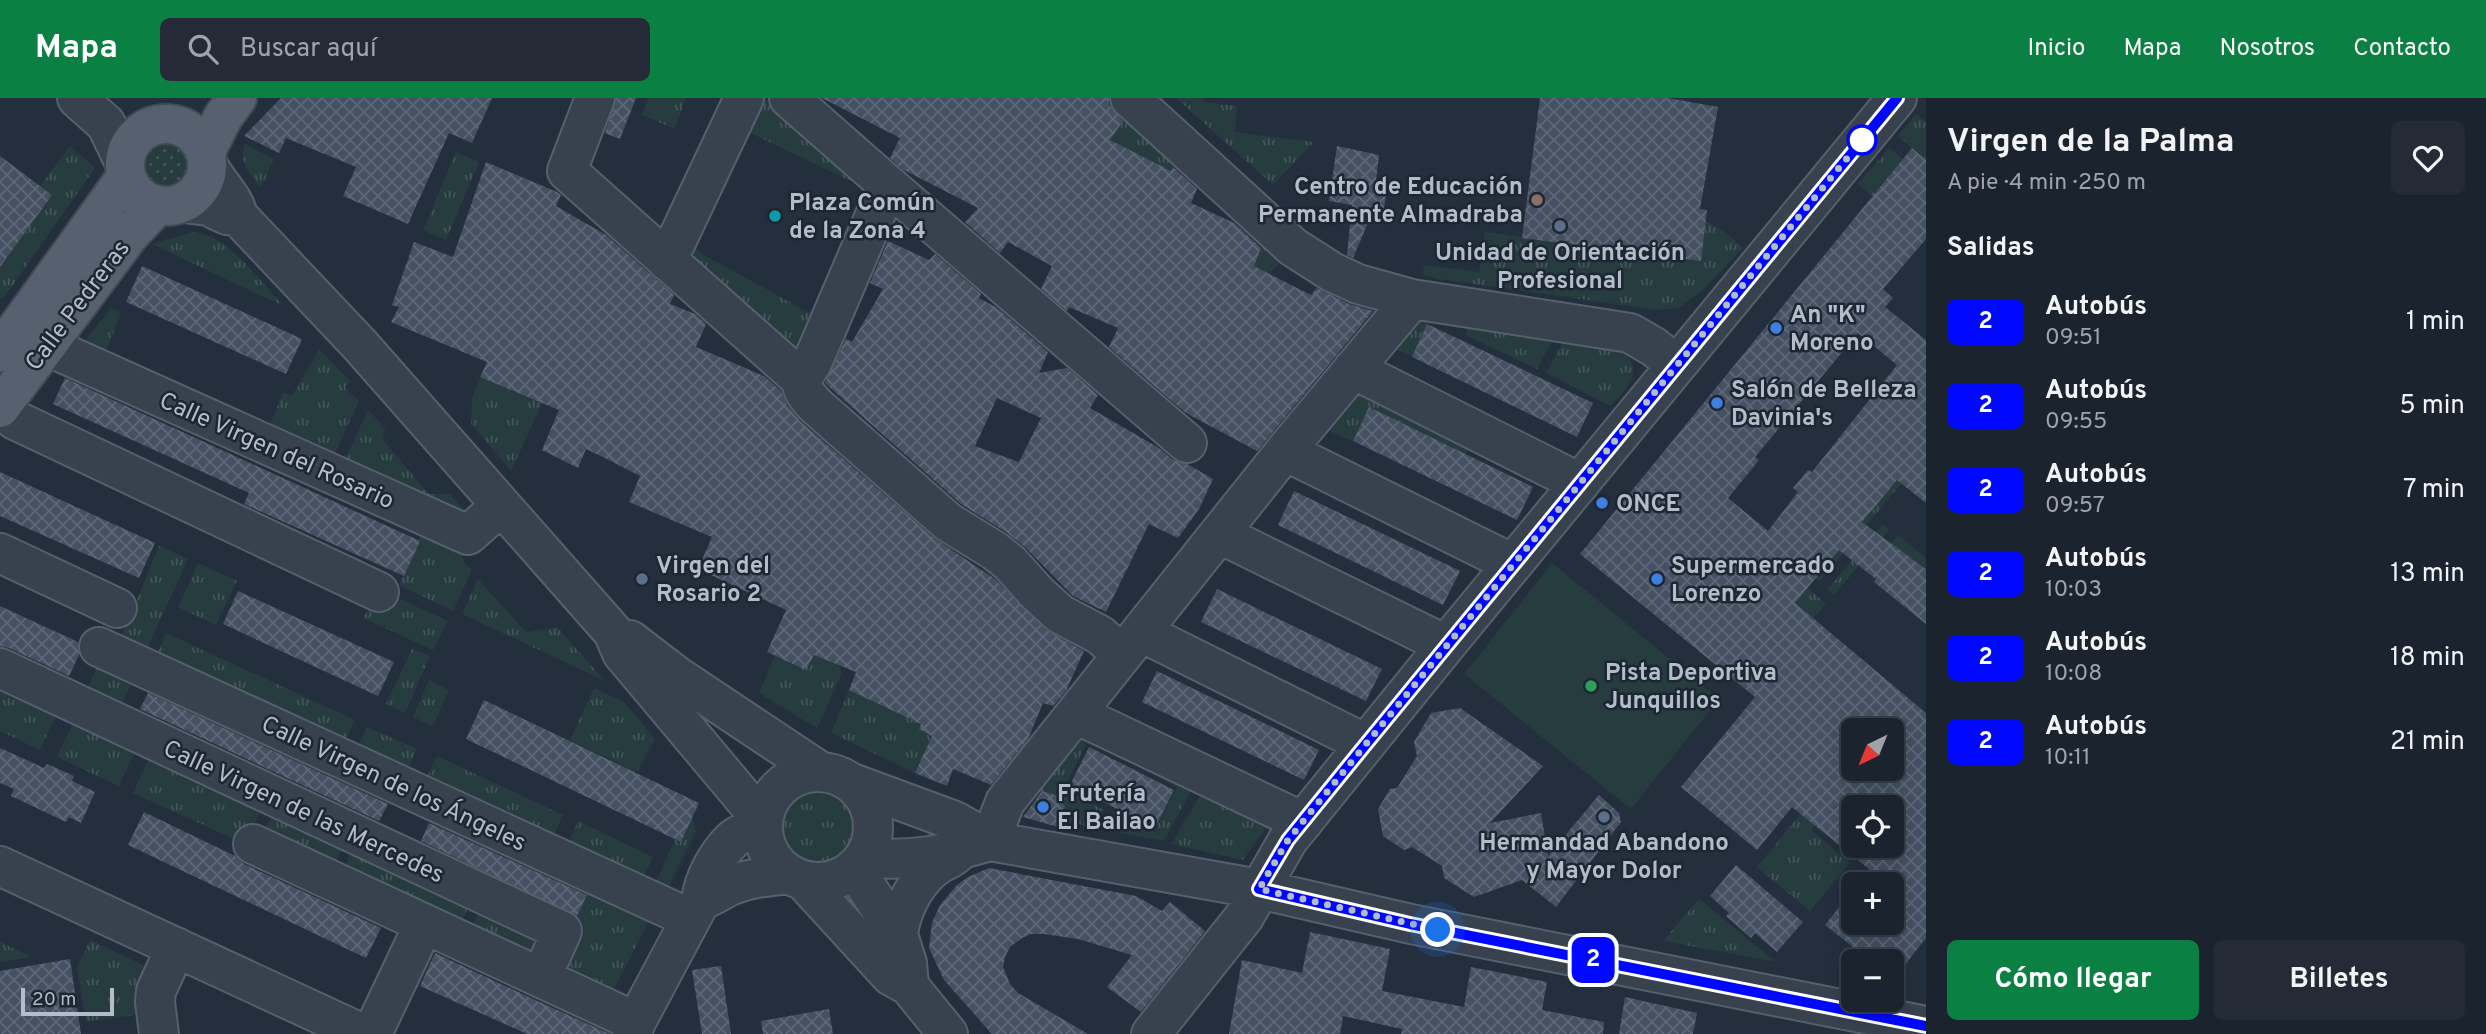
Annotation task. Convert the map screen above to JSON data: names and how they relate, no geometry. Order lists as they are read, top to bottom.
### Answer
{
  "streets": {
    "main road": ["Calle Pedreras"],
    "street": ["Calle Virgen del Rosario", "Calle Virgen de los Ángeles", "Calle Virgen de las Mercedes"]
  },
  "crossings": [
    ["Calle Pedreras", "Calle Virgen del Rosario"]
  ],
  "places": [
    "Centro de Educación Permanente Almadraba",
    "Plaza Común de la Zona 4",
    "Unidad de Orientación Profesional",
    "An \"K\" Moreno",
    "Salón de Belleza Davinia's",
    "ONCE",
    "Virgen del Rosario 2",
    "Supermercado Lorenzo",
    "Pista Deportiva Junquillos",
    "Frutería El Bailao",
    "Hermandad Abandono y Mayor Dolor"
  ],
  "lines": ["bus line 2"],
  "scale_bar": "20 m",
  "north": "bottom left",
  "page": {
    "header": "Mapa",
    "search": "Buscar aquí",
    "nav": [
      "Inicio",
      "Mapa",
      "Nosotros",
      "Contacto"
    ],
    "on_map": "2",
    "heading": [
      ["Virgen de la Palma", "A pie · 4 min · 250 m"],
      "Salidas"
    ],
    "list": [
      {
        "mark": "2",
        "name": "Autobús",
        "note": "09:51",
        "value": "1 min"
      },
      {
        "mark": "2",
        "name": "Autobús",
        "note": "09:55",
        "value": "5 min"
      },
      {
        "mark": "2",
        "name": "Autobús",
        "note": "09:57",
        "value": "7 min"
      },
      {
        "mark": "2",
        "name": "Autobús",
        "note": "10:03",
        "value": "13 min"
      },
      {
        "mark": "2",
        "name": "Autobús",
        "note": "10:08",
        "value": "18 min"
      },
      {
        "mark": "2",
        "name": "Autobús",
        "note": "10:11",
        "value": "21 min"
      }
    ],
    "map_buttons": ["+", "−"],
    "buttons": ["Cómo llegar", "Billetes"],
    "scale": "20 m"
  }
}
